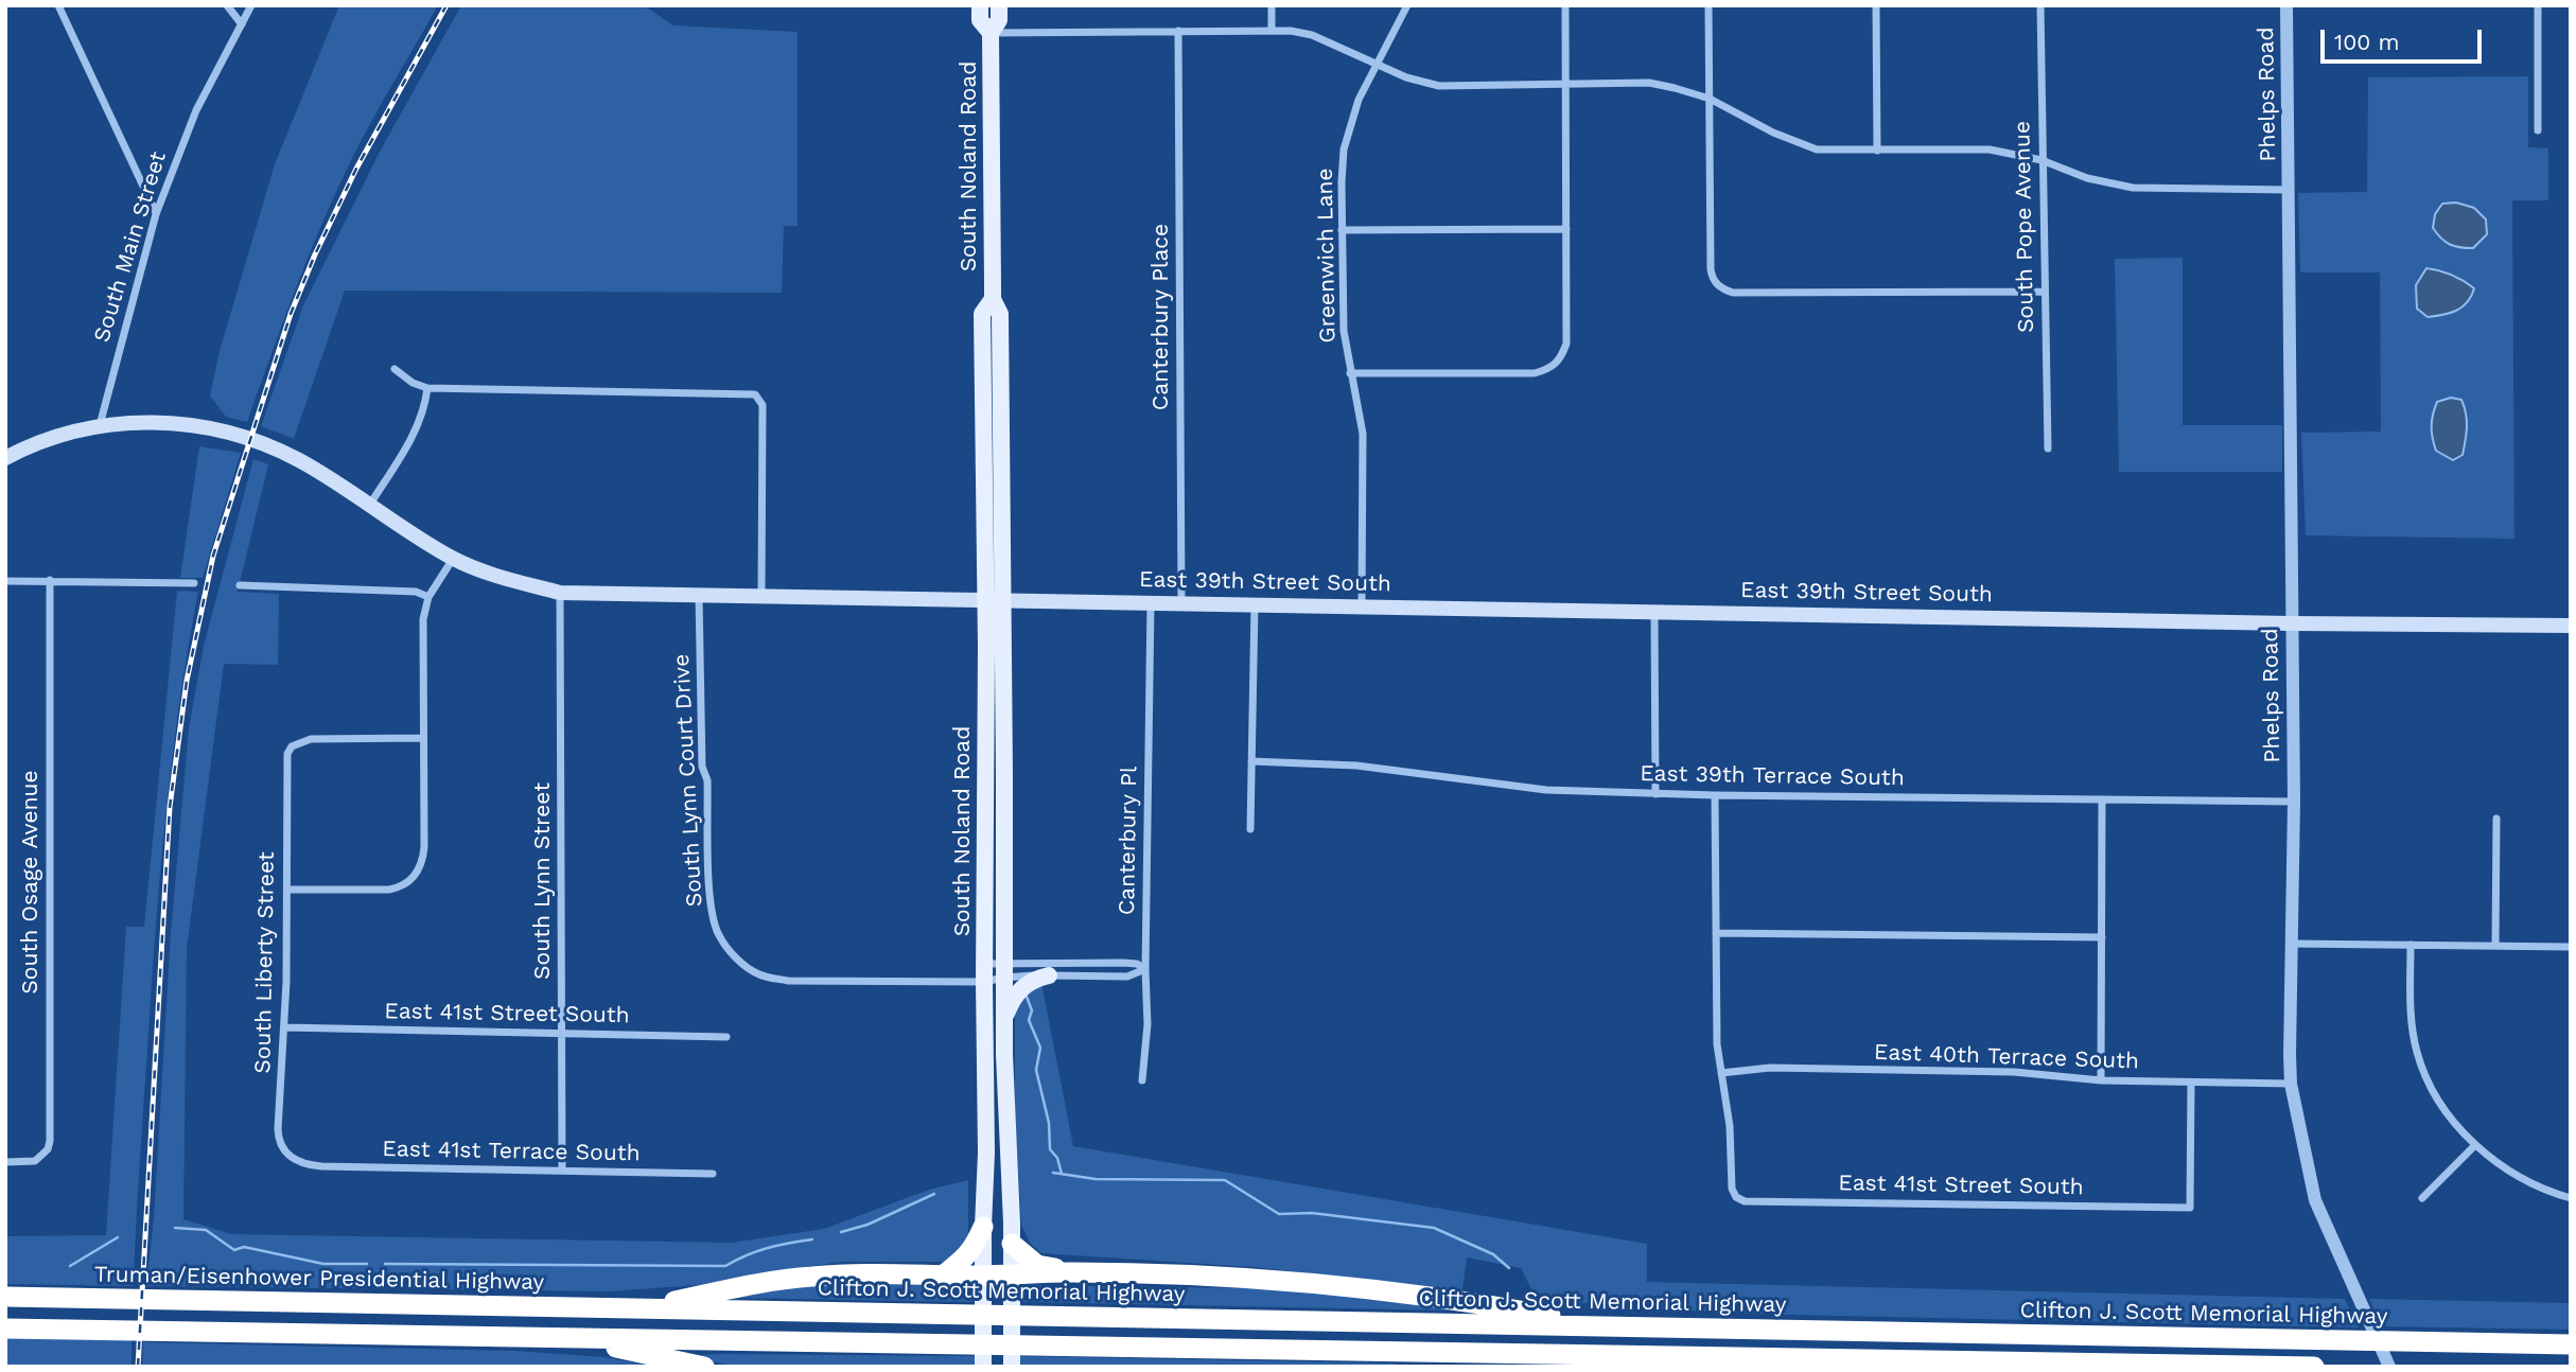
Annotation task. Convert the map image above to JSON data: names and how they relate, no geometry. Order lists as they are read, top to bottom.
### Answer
{
  "streets": {
    "highway": ["Truman/Eisenhower Presidential Highway", "Clifton J. Scott Memorial Highway"],
    "main road": ["South Noland Road", "East 39th Street South"],
    "street": [
      "Phelps Road",
      "South Pope Avenue",
      "South Main Street",
      "Greenwich Lane",
      "Canterbury Place",
      "East 39th Terrace South",
      "South Lynn Court Drive",
      "Canterbury Pl",
      "South Lynn Street",
      "South Osage Avenue",
      "South Liberty Street",
      "East 41st Street South",
      "East 40th Terrace South",
      "East 41st Terrace South"
    ]
  },
  "crossings": [
    ["Phelps Road", "East 39th Street South"],
    ["Phelps Road", "East 39th Terrace South"],
    ["Phelps Road", "East 40th Terrace South"],
    ["South Noland Road", "East 39th Street South"],
    ["South Noland Road", "South Lynn Court Drive"],
    ["South Main Street", "East 39th Street South"],
    ["Greenwich Lane", "East 39th Street South"],
    ["Canterbury Place", "East 39th Street South"],
    ["East 39th Street South", "South Lynn Court Drive"],
    ["East 39th Street South", "Canterbury Pl"],
    ["East 39th Street South", "South Lynn Street"],
    ["South Lynn Court Drive", "Canterbury Pl"],
    ["South Lynn Street", "East 41st Street South"],
    ["South Lynn Street", "East 41st Terrace South"],
    ["South Liberty Street", "East 41st Street South"],
    ["South Liberty Street", "East 41st Terrace South"],
    ["East 41st Street South", "East 40th Terrace South"],
    ["Truman/Eisenhower Presidential Highway", "Clifton J. Scott Memorial Highway"]
  ],
  "scale_bar": "100 m"
}
